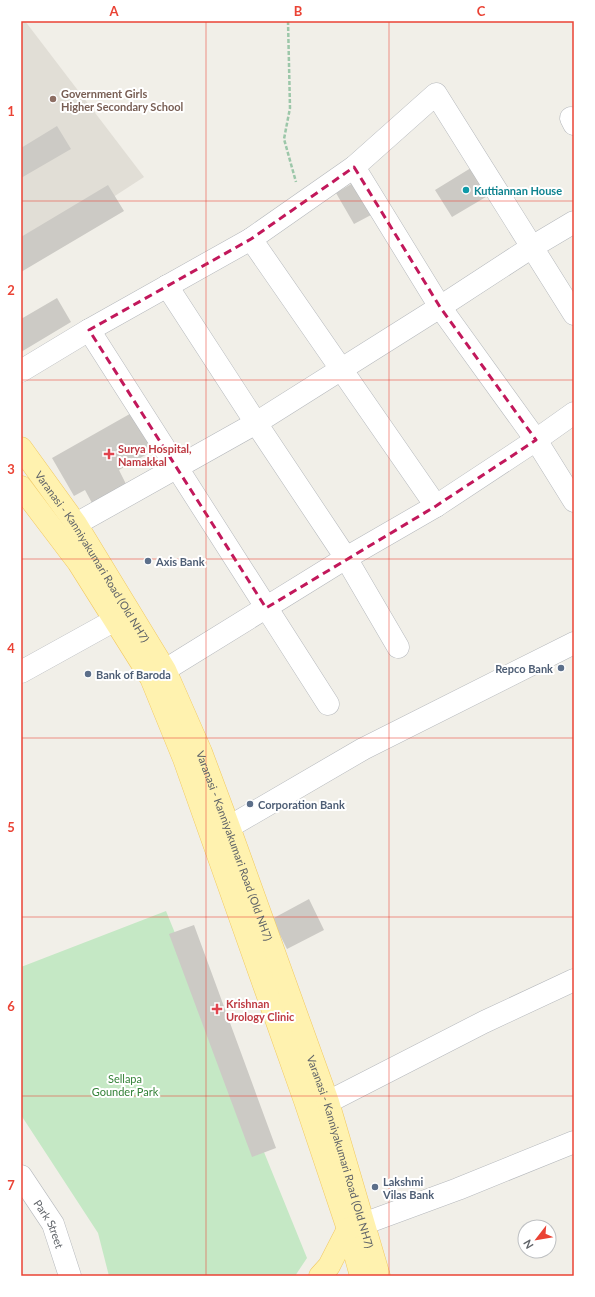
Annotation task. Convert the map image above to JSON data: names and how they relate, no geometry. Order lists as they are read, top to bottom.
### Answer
{
  "streets": {
    "main road": ["Varanasi - Kanniyakumari Road (Old NH7)"],
    "street": ["Park Street"]
  },
  "parks": ["Sellapa Gounder Park"],
  "places": {
    "other": [
      "Government Girls Higher Secondary School",
      "Kuttiannan House",
      "Axis Bank",
      "Repco Bank",
      "Bank of Baroda",
      "Corporation Bank",
      "Lakshmi Vilas Bank"
    ],
    "health": ["Surya Hospital, Namakkal", "Krishnan Urology Clinic"]
  },
  "north": "bottom left",
  "grid": {
    "columns": ["A", "B", "C"],
    "rows": [
      "1",
      "2",
      "3",
      "4",
      "5",
      "6",
      "7"
    ]
  }
}
